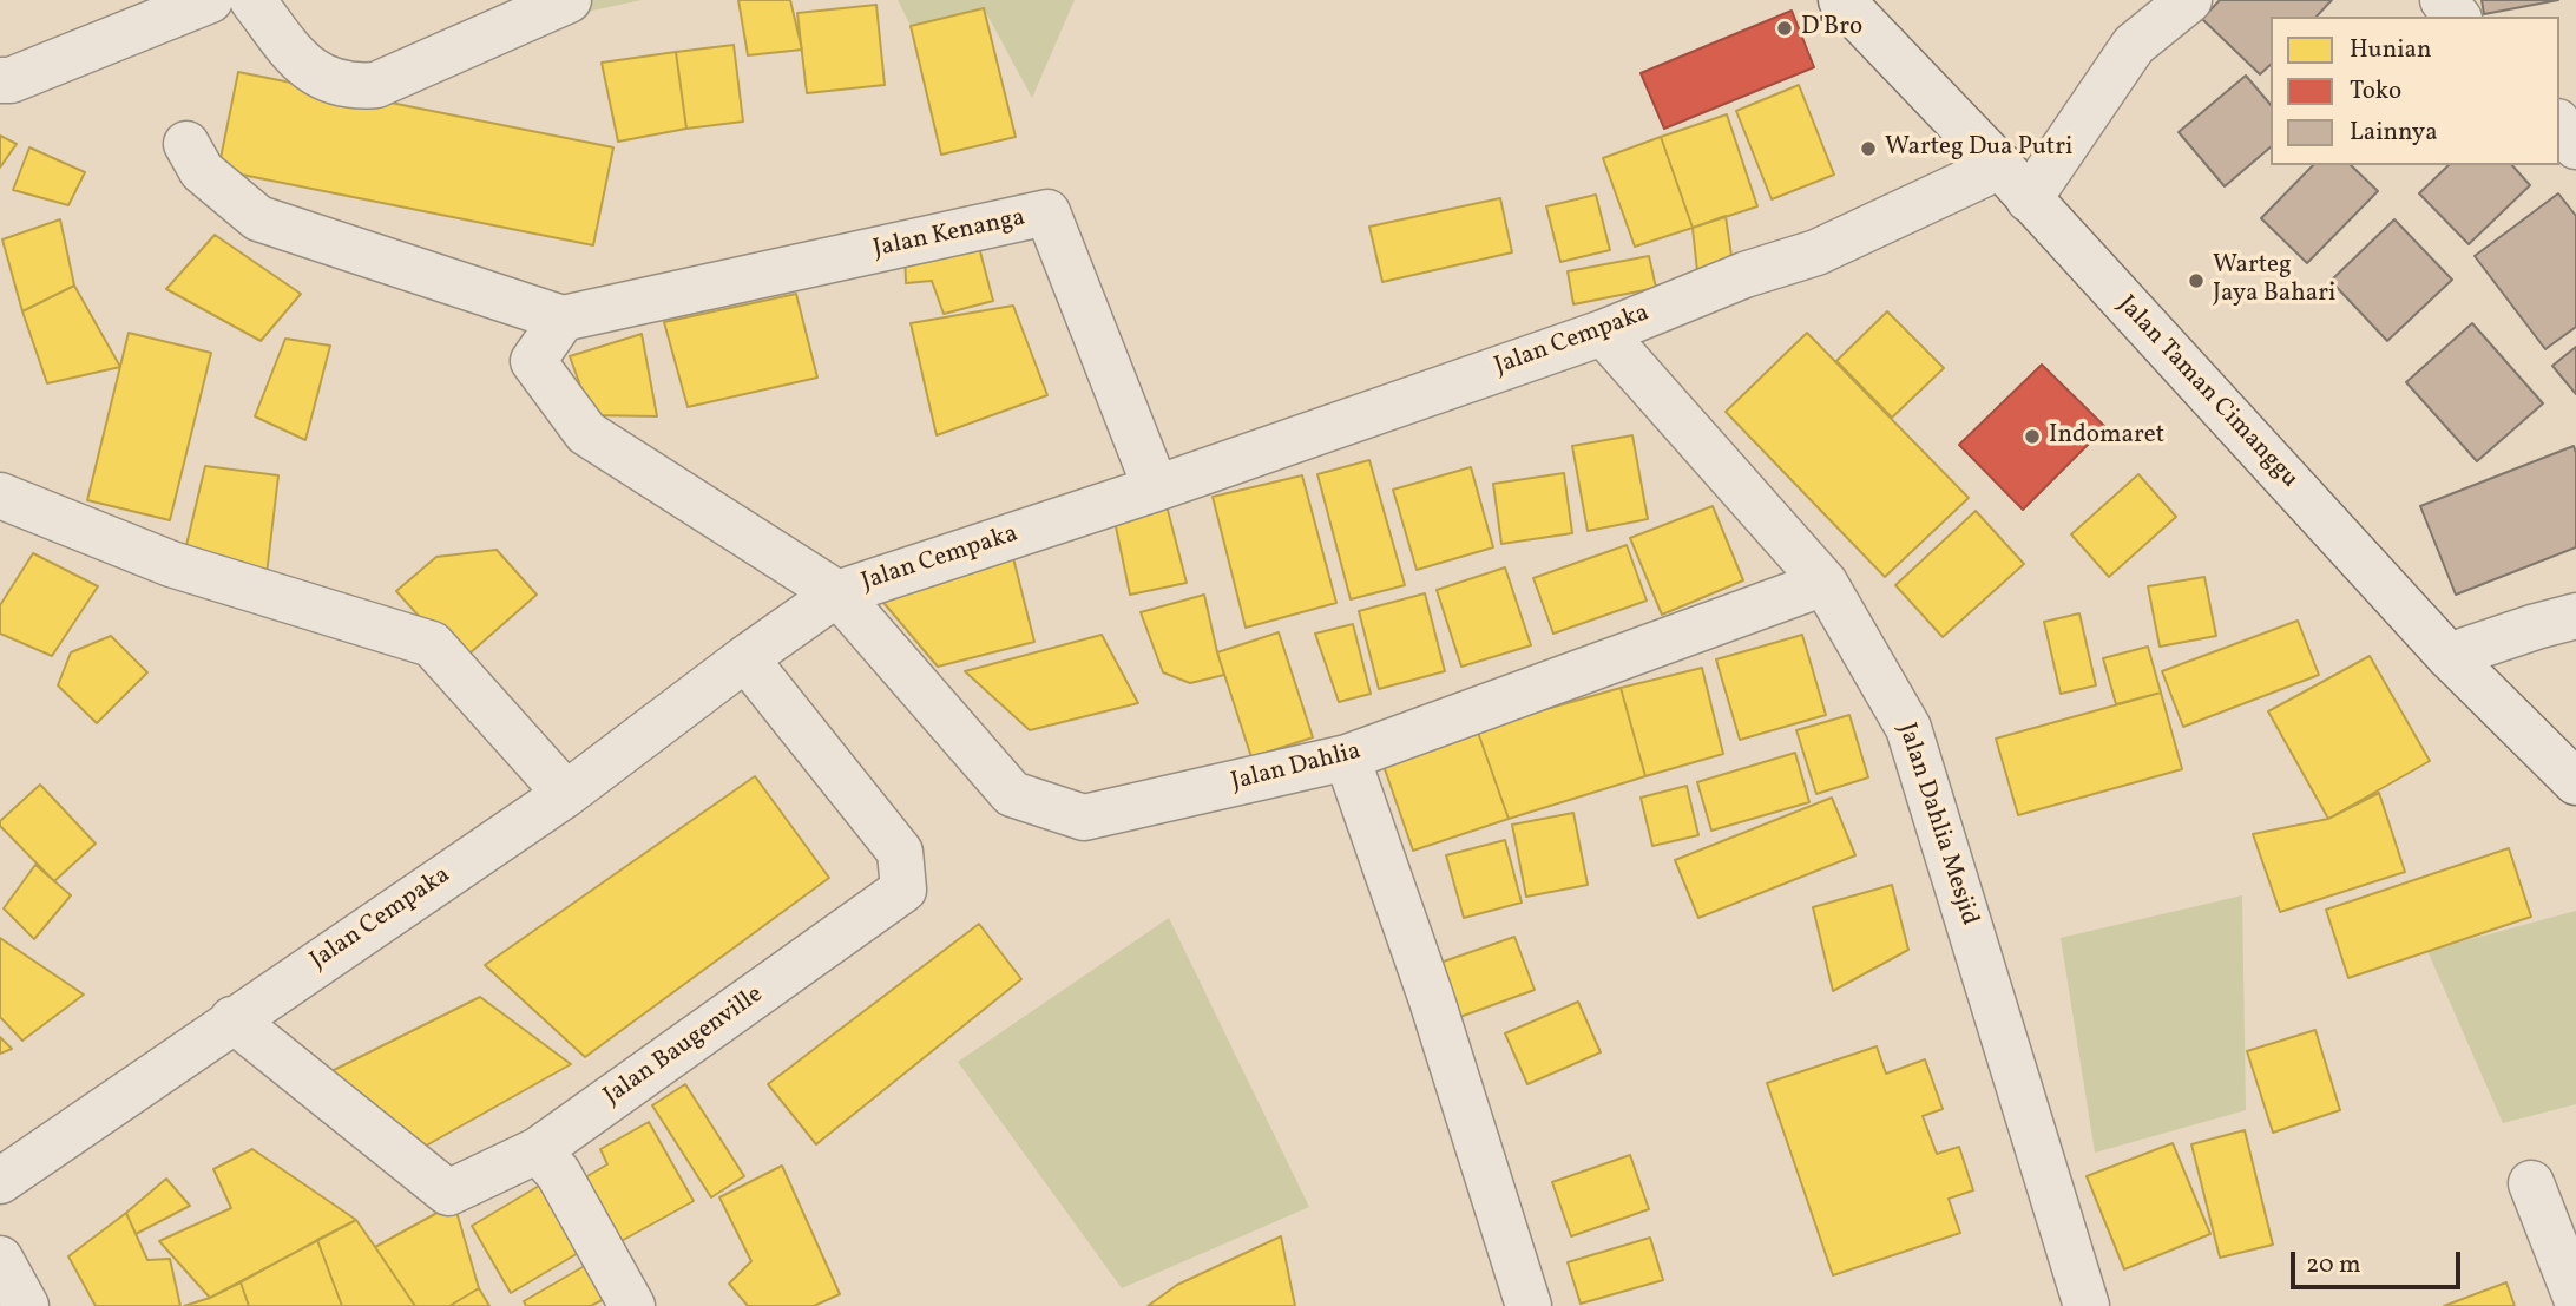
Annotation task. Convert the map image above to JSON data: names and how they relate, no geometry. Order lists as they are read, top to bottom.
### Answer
{
  "streets": {
    "street": [
      "Jalan Kenanga",
      "Jalan Cempaka",
      "Jalan Taman Cimanggu",
      "Jalan Dahlia",
      "Jalan Dahlia Mesjid",
      "Jalan Baugenville"
    ]
  },
  "crossings": [
    ["Jalan Kenanga", "Jalan Cempaka"],
    ["Jalan Cempaka", "Jalan Taman Cimanggu"],
    ["Jalan Cempaka", "Jalan Dahlia"],
    ["Jalan Cempaka", "Jalan Dahlia Mesjid"],
    ["Jalan Cempaka", "Jalan Baugenville"],
    ["Jalan Dahlia", "Jalan Dahlia Mesjid"]
  ],
  "places": [
    "D'Bro",
    "Warteg Dua Putri",
    "Warteg Jaya Bahari",
    "Indomaret"
  ],
  "legend": ["Hunian", "Toko", "Lainnya"],
  "scale_bar": "20 m"
}
